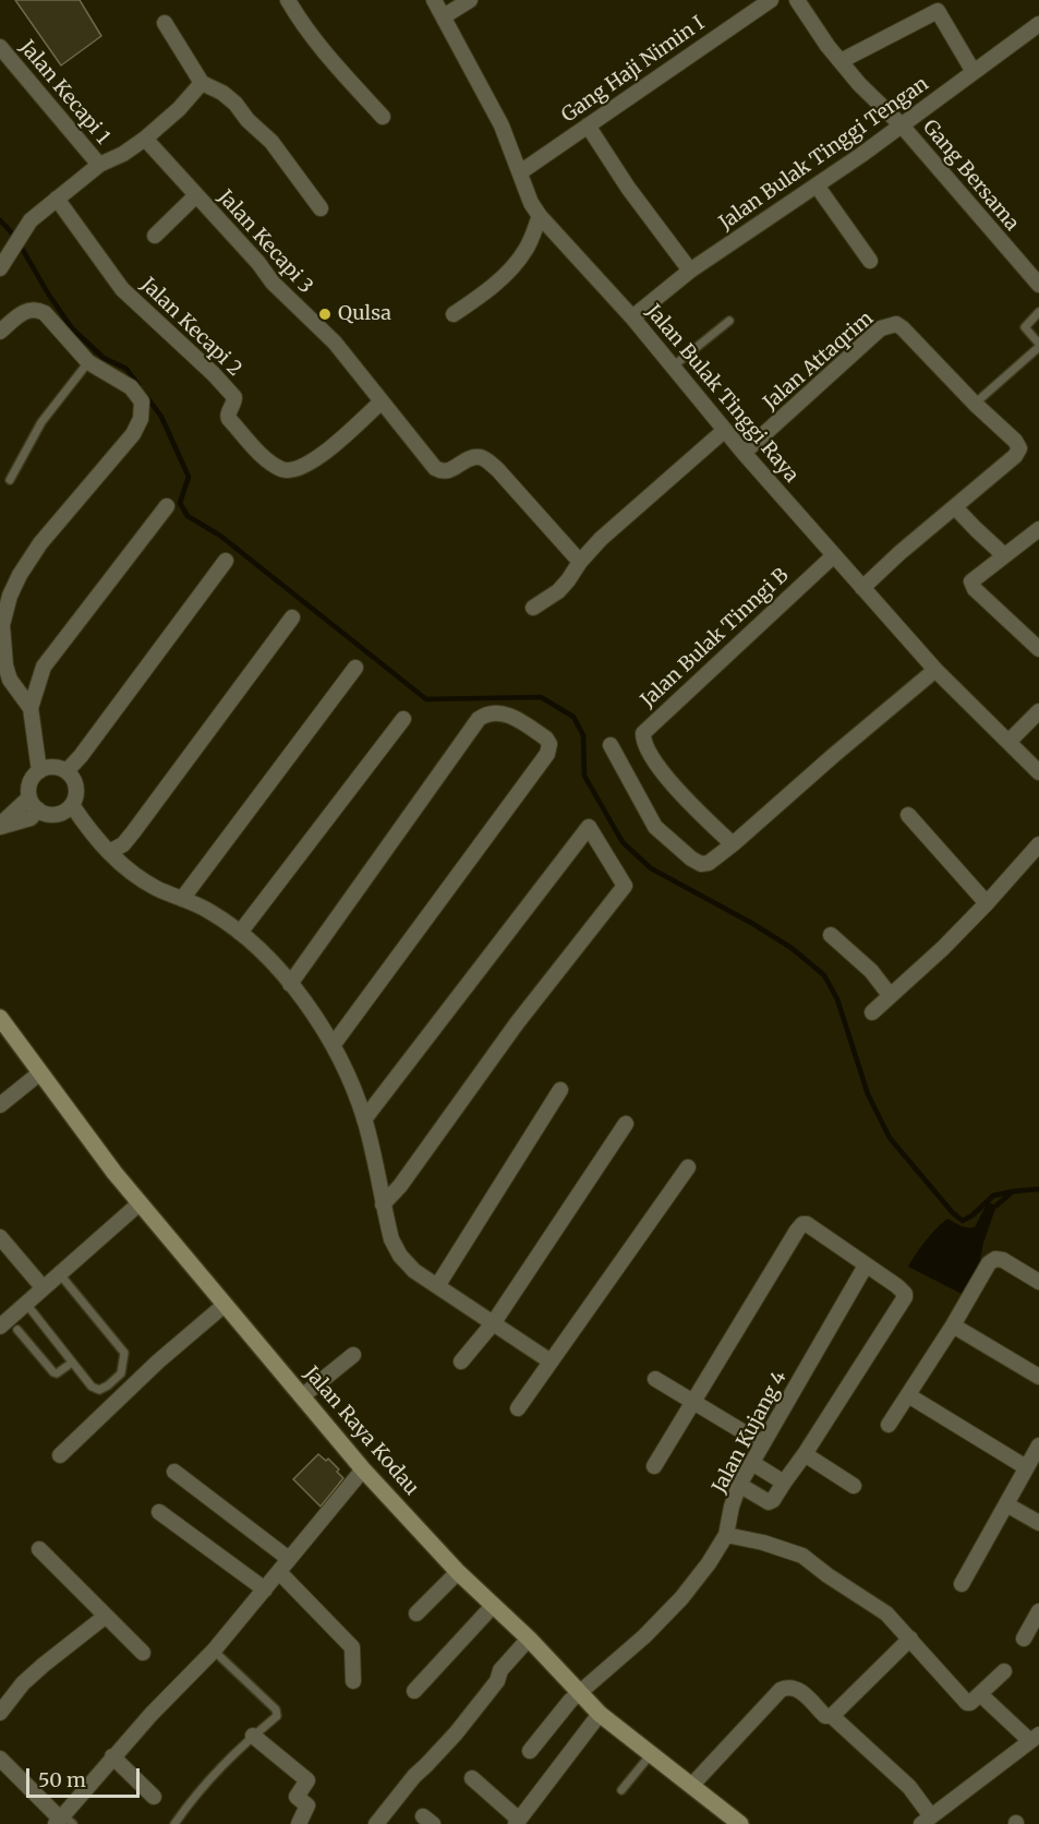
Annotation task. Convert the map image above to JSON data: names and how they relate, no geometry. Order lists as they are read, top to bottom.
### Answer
{
  "streets": {
    "street": [
      "Gang Haji Nimin I",
      "Jalan Kecapi 1",
      "Jalan Bulak Tinggi Tengan",
      "Gang Bersama",
      "Jalan Kecapi 3",
      "Jalan Kecapi 2",
      "Jalan Attaqrim",
      "Jalan Bulak Tinggi Raya",
      "Jalan Bulak Tinngi B",
      "Jalan Raya Kodau",
      "Jalan Kujang 4"
    ]
  },
  "crossings": [
    ["Gang Haji Nimin I", "Jalan Bulak Tinggi Raya"],
    ["Jalan Bulak Tinggi Tengan", "Gang Bersama"],
    ["Jalan Bulak Tinggi Tengan", "Jalan Bulak Tinggi Raya"],
    ["Jalan Kecapi 3", "Jalan Kecapi 2"],
    ["Jalan Attaqrim", "Jalan Bulak Tinggi Raya"],
    ["Jalan Bulak Tinggi Raya", "Jalan Bulak Tinngi B"],
    ["Jalan Raya Kodau", "Jalan Kujang 4"]
  ],
  "places": ["Qulsa"],
  "scale_bar": "50 m"
}
